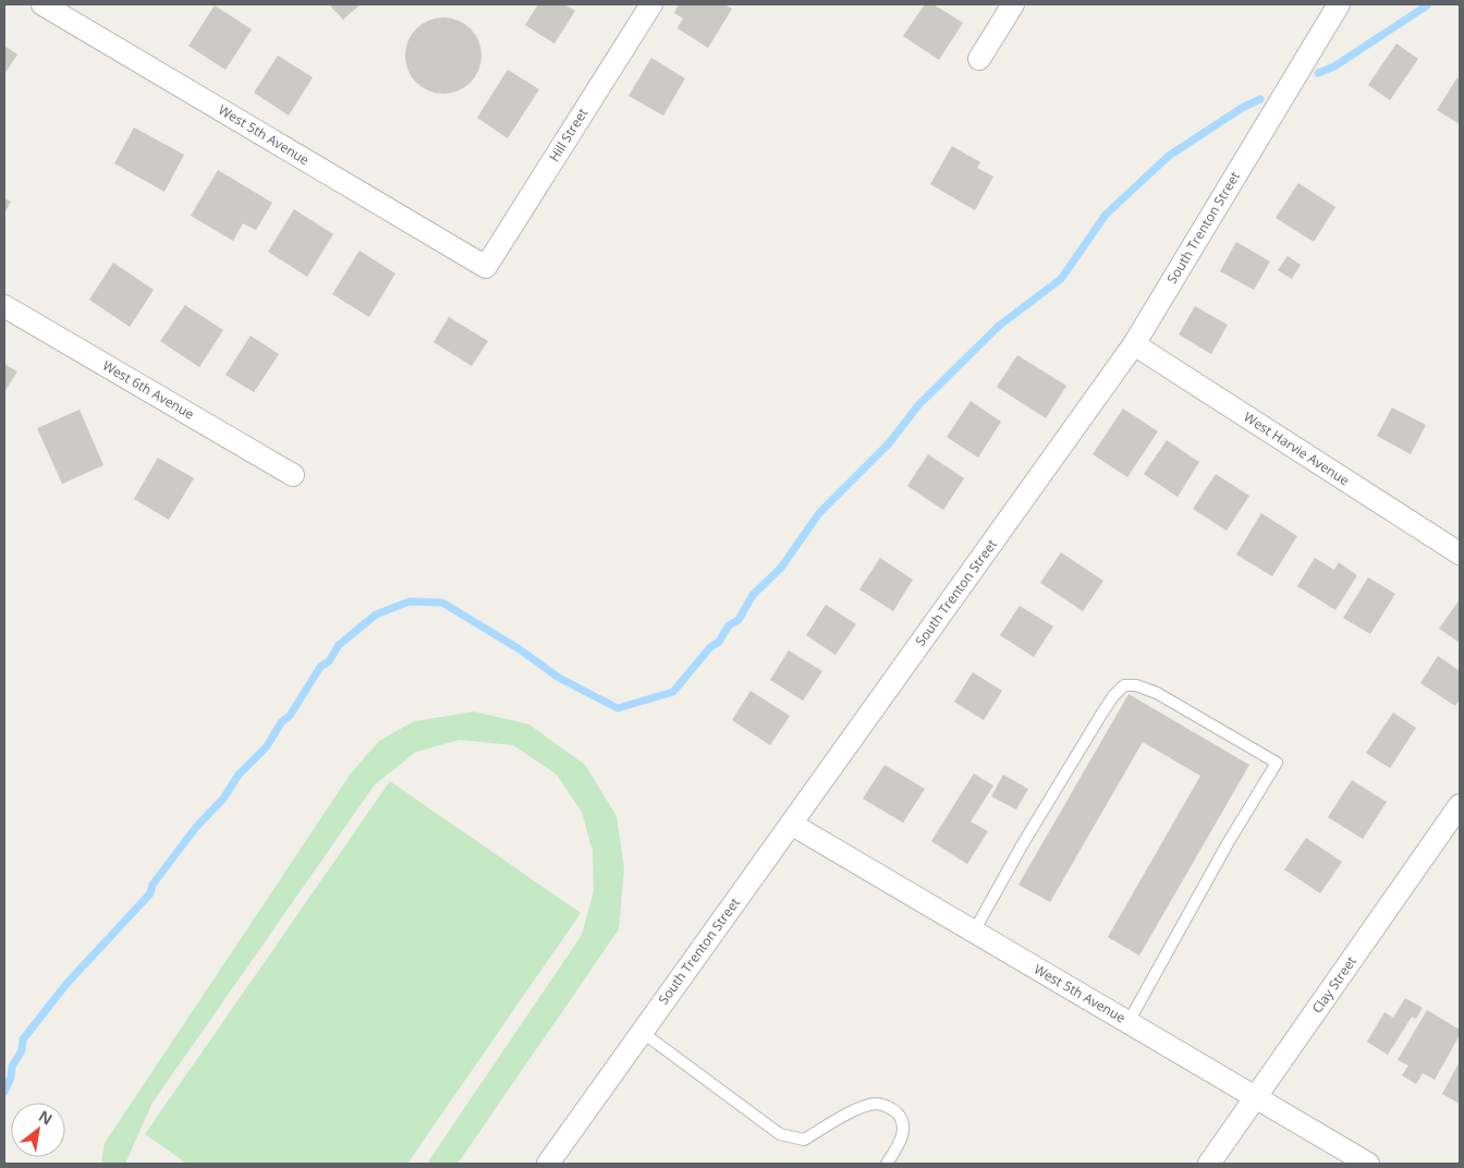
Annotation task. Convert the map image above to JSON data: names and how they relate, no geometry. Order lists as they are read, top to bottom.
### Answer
{
  "streets": {
    "street": [
      "West 5th Avenue",
      "Hill Street",
      "South Trenton Street",
      "West 6th Avenue",
      "West Harvie Avenue",
      "Clay Street"
    ]
  },
  "crossings": [
    ["West 5th Avenue", "Hill Street"],
    ["West 5th Avenue", "South Trenton Street"],
    ["West 5th Avenue", "Clay Street"],
    ["South Trenton Street", "West Harvie Avenue"]
  ],
  "north": "top right"
}
